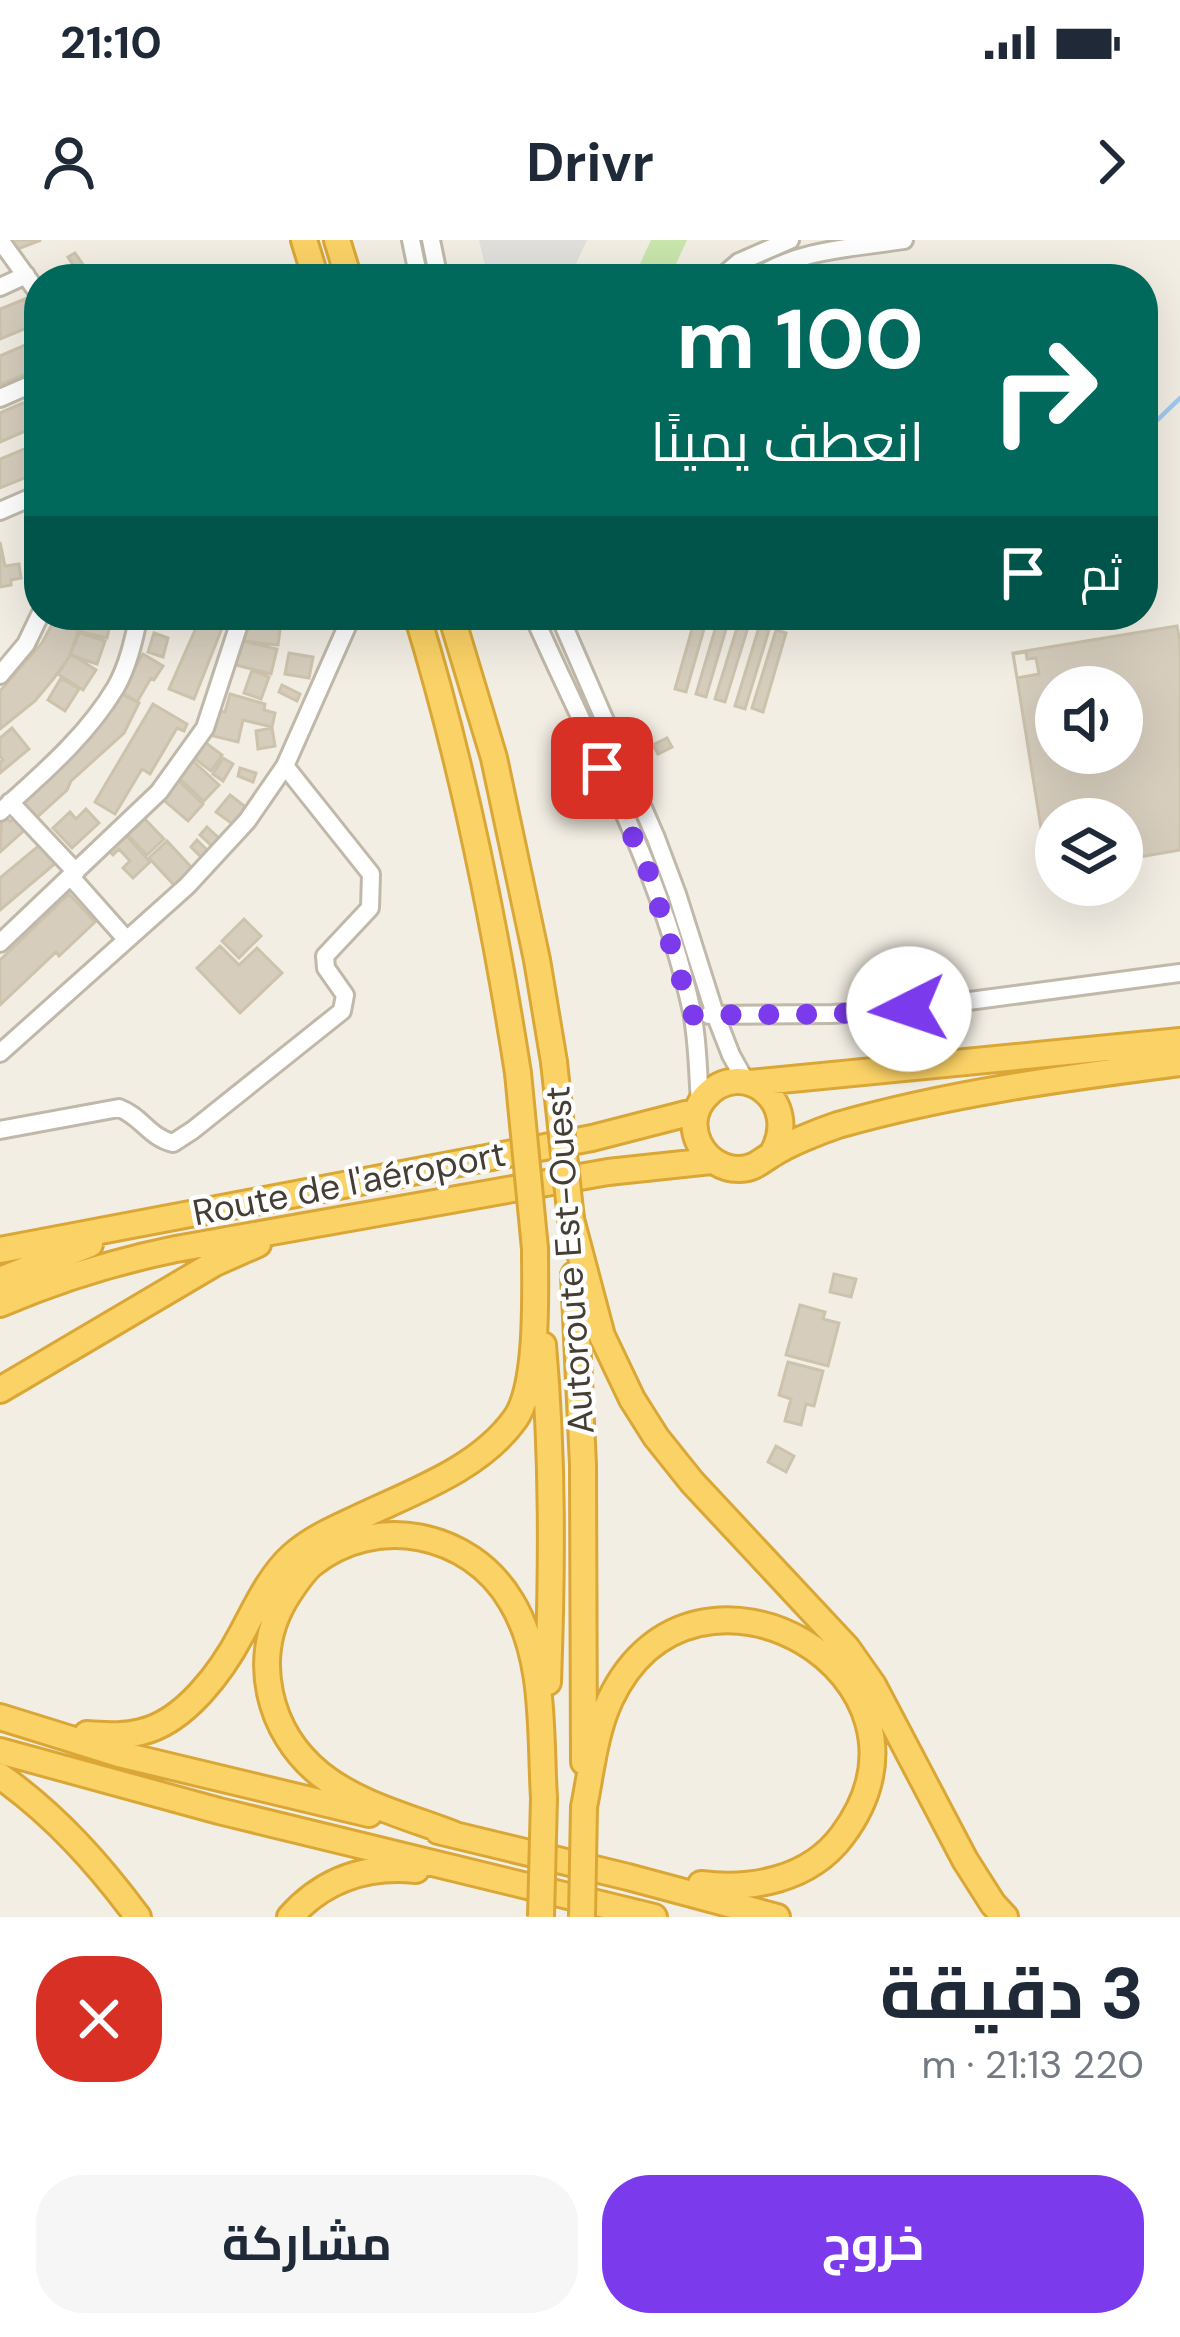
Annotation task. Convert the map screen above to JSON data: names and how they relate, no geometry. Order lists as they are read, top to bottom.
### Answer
{
  "streets": {
    "highway": ["Route de l'aéroport", "Autoroute Est-Ouest"]
  },
  "page": {
    "status": "21:10",
    "header": "Drivr",
    "turn": ["100 m", "انعطف يمينًا"],
    "then": "ثم",
    "heading": ["3 دقيقة", "220 m · 21:13"],
    "buttons": ["خروج", "مشاركة"]
  }
}
